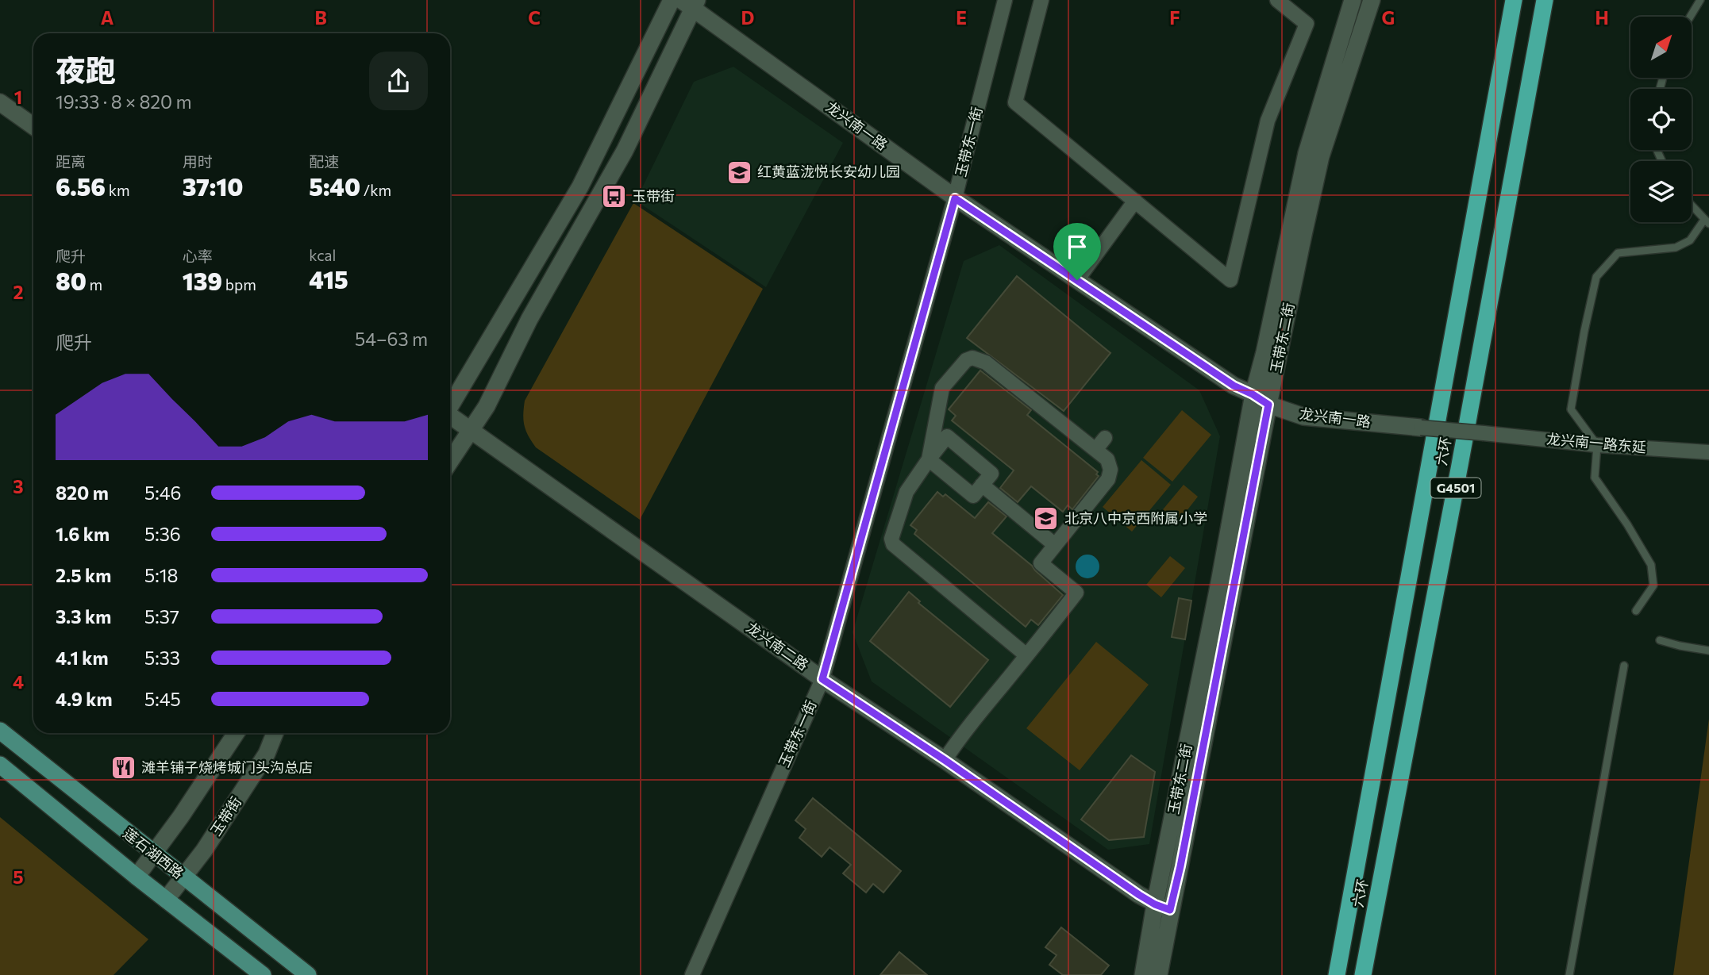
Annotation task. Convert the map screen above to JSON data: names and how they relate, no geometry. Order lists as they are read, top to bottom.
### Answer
{
  "streets": {
    "highway": ["六环", "G4501"],
    "main road": ["莲石湖西路"],
    "street": [
      "龙兴南一路",
      "玉带东一街",
      "玉带东二街",
      "龙兴南一路东延",
      "龙兴南二路",
      "玉带街"
    ]
  },
  "crossings": [
    ["龙兴南一路", "玉带东一街"],
    ["龙兴南一路", "玉带东二街"],
    ["龙兴南一路", "龙兴南一路东延"],
    ["玉带东一街", "龙兴南二路"],
    ["玉带东二街", "龙兴南二路"],
    ["玉带街", "莲石湖西路"]
  ],
  "places": {
    "school or university": ["红黄蓝泷悦长安幼儿园", "北京八中京西附属小学"],
    "bus stop": ["玉带街"],
    "restaurant": ["滩羊铺子烧烤城门头沟总店"]
  },
  "north": "top right",
  "page": {
    "heading": ["夜跑", "19:33 · 8 × 820 m"],
    "stats": [
      ["距离", "6.56 km"],
      ["用时", "37:10"],
      ["配速", "5:40 /km"],
      ["爬升", "80 m"],
      ["心率", "139 bpm"],
      ["kcal", "415"]
    ],
    "chart": ["爬升", "54–63 m"],
    "list": [
      {
        "name": "820 m",
        "note": "5:46"
      },
      {
        "name": "1.6 km",
        "note": "5:36"
      },
      {
        "name": "2.5 km",
        "note": "5:18"
      },
      {
        "name": "3.3 km",
        "note": "5:37"
      },
      {
        "name": "4.1 km",
        "note": "5:33"
      },
      {
        "name": "4.9 km",
        "note": "5:45"
      }
    ]
  },
  "grid": {
    "columns": [
      "A",
      "B",
      "C",
      "D",
      "E",
      "F",
      "G",
      "H"
    ],
    "rows": [
      "1",
      "2",
      "3",
      "4",
      "5"
    ]
  }
}
